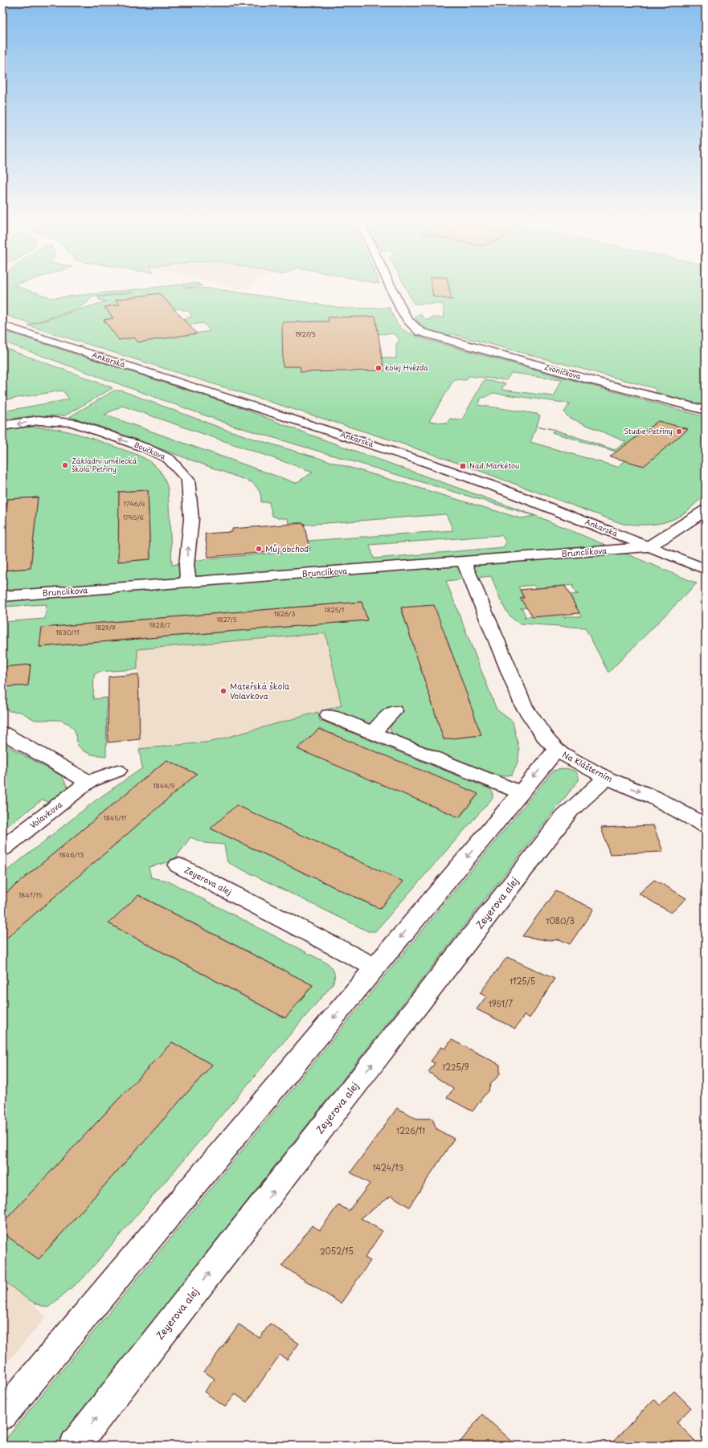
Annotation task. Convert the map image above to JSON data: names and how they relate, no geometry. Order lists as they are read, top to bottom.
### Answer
{
  "streets": {
    "street": [
      "Ankarská",
      "Zvoníčkova",
      "Boučkova",
      "Brunclíkova",
      "Na Klášterním",
      "Volavkova",
      "Zeyerova alej"
    ]
  },
  "crossings": [
    ["Ankarská", "Brunclíkova"],
    ["Boučkova", "Brunclíkova"],
    ["Brunclíkova", "Na Klášterním"],
    ["Na Klášterním", "Zeyerova alej"]
  ],
  "places": {
    "other": [
      "kolej Hvězda",
      "Studie Petřiny",
      "Základní umělecká škola Petřiny",
      "Můj obchod",
      "Mateřská škola Volavkova"
    ],
    "transit": ["Nad Markétou"]
  },
  "house_numbers": [
    "1927/5",
    "1746/4",
    "1745/6",
    "1825/1",
    "1826/3",
    "1827/5",
    "1828/7",
    "1829/9",
    "1830/11",
    "1844/9",
    "1845/11",
    "1846/13",
    "1847/15",
    "1080/3",
    "1125/5",
    "1951/7",
    "1225/9",
    "1226/11",
    "1424/13",
    "2052/15"
  ]
}
